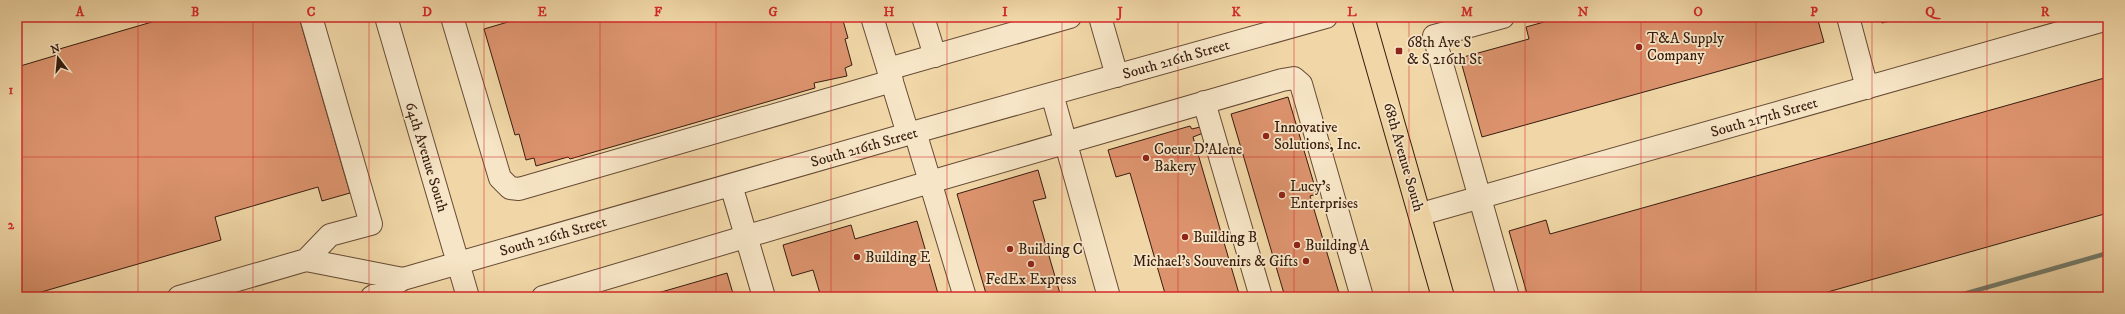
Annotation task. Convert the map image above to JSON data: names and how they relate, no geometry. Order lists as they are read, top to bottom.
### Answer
{
  "streets": {
    "main road": ["68th Avenue South"],
    "street": ["South 216th Street", "South 217th Street", "64th Avenue South"]
  },
  "crossings": [
    ["South 216th Street", "64th Avenue South"],
    ["South 217th Street", "68th Avenue South"]
  ],
  "places": {
    "other": [
      "T&A Supply Company",
      "Innovative Solutions, Inc.",
      "Coeur D'Alene Bakery",
      "Lucy's Enterprises",
      "Building B",
      "Building A",
      "Building C",
      "Building E",
      "Michael's Souvenirs & Gifts",
      "FedEx Express"
    ],
    "transit": ["68th Ave S & S 216th St"]
  },
  "north": "top",
  "grid": {
    "columns": [
      "A",
      "B",
      "C",
      "D",
      "E",
      "F",
      "G",
      "H",
      "I",
      "J",
      "K",
      "L",
      "M",
      "N",
      "O",
      "P",
      "Q",
      "R"
    ],
    "rows": ["1", "2"]
  }
}
